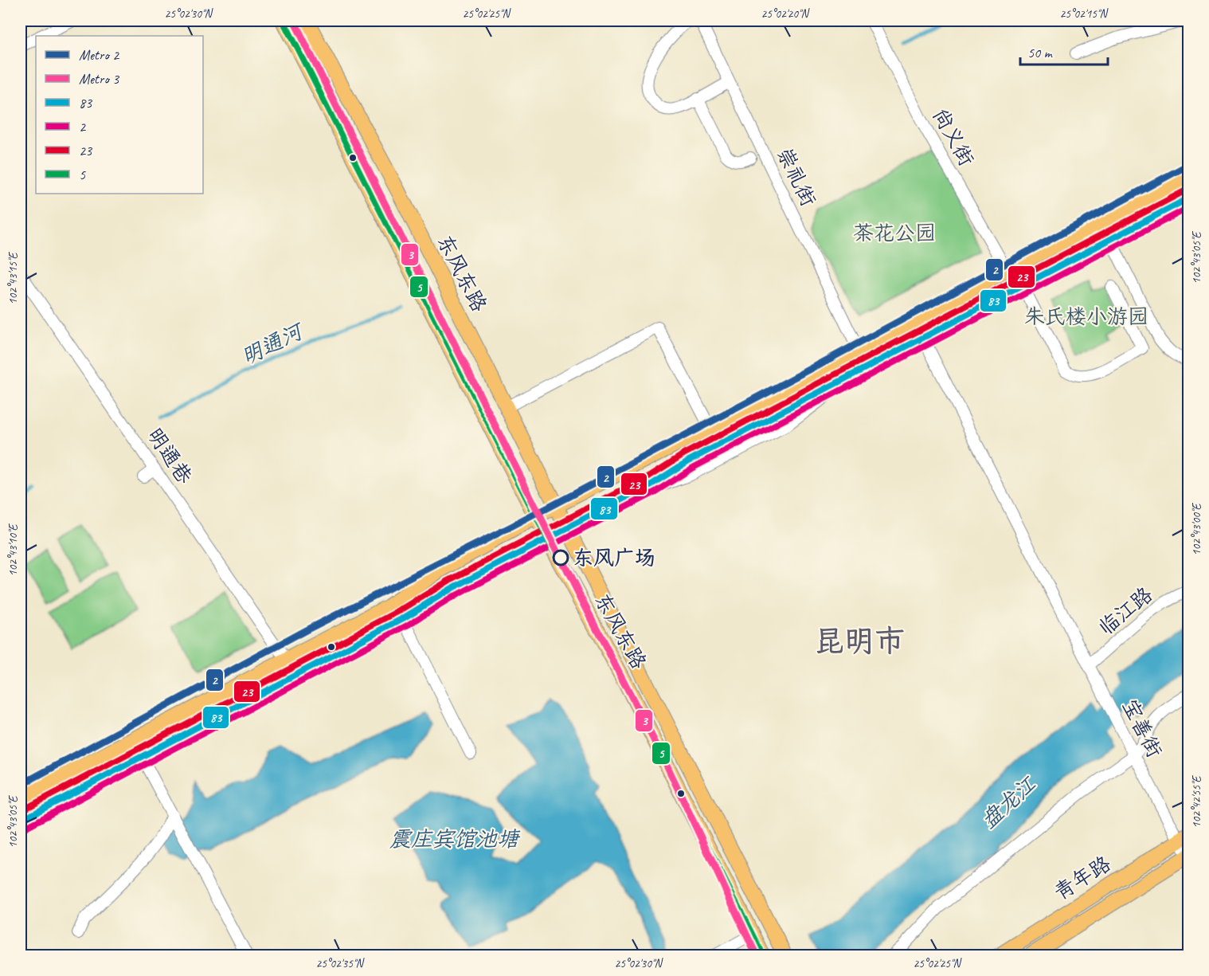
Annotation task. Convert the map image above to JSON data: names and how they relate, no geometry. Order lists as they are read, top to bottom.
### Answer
{
  "streets": {
    "main road": ["东风东路", "青年路"],
    "street": [
      "尚义街",
      "崇礼街",
      "明通巷",
      "临江路",
      "宝善街"
    ]
  },
  "crossings": [
    ["临江路", "宝善街"],
    ["宝善街", "青年路"]
  ],
  "districts": ["昆明市"],
  "water": ["明通河", "盘龙江", "震庄宾馆池塘"],
  "parks": ["茶花公园", "朱氏楼小游园"],
  "places": ["东风广场"],
  "lines": [
    "metro line 3",
    "transit line 5",
    "metro line 2",
    "transit line 23",
    "transit line 83",
    "transit line 2"
  ],
  "legend": [
    "Metro 2",
    "Metro 3",
    "83",
    "2",
    "23",
    "5"
  ],
  "scale_bar": "50 m",
  "coordinates": [
    "25°02'30\"N",
    "25°02'25\"N",
    "25°02'20\"N",
    "25°02'15\"N",
    "102°43'05\"E",
    "102°43'15\"E",
    "102°43'00\"E",
    "102°43'10\"E",
    "102°42'55\"E",
    "25°02'35\"N"
  ]
}
